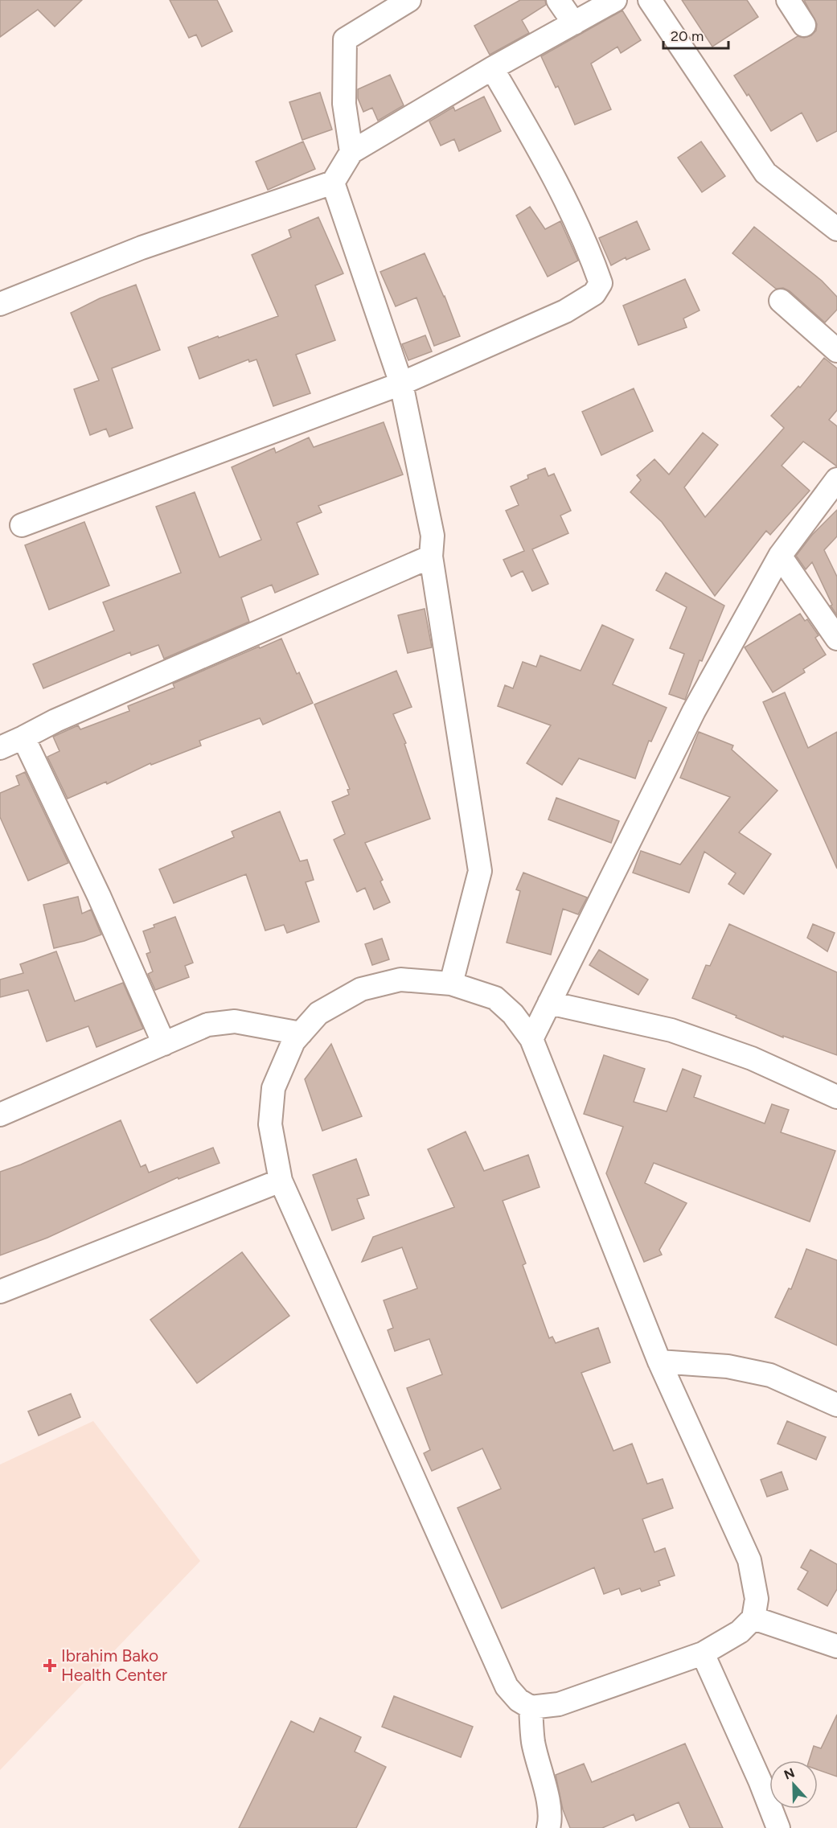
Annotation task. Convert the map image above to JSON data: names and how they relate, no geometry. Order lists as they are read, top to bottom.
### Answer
{
  "places": {
    "health": ["Ibrahim Bako Health Center"]
  },
  "scale_bar": "20 m",
  "north": "top"
}
